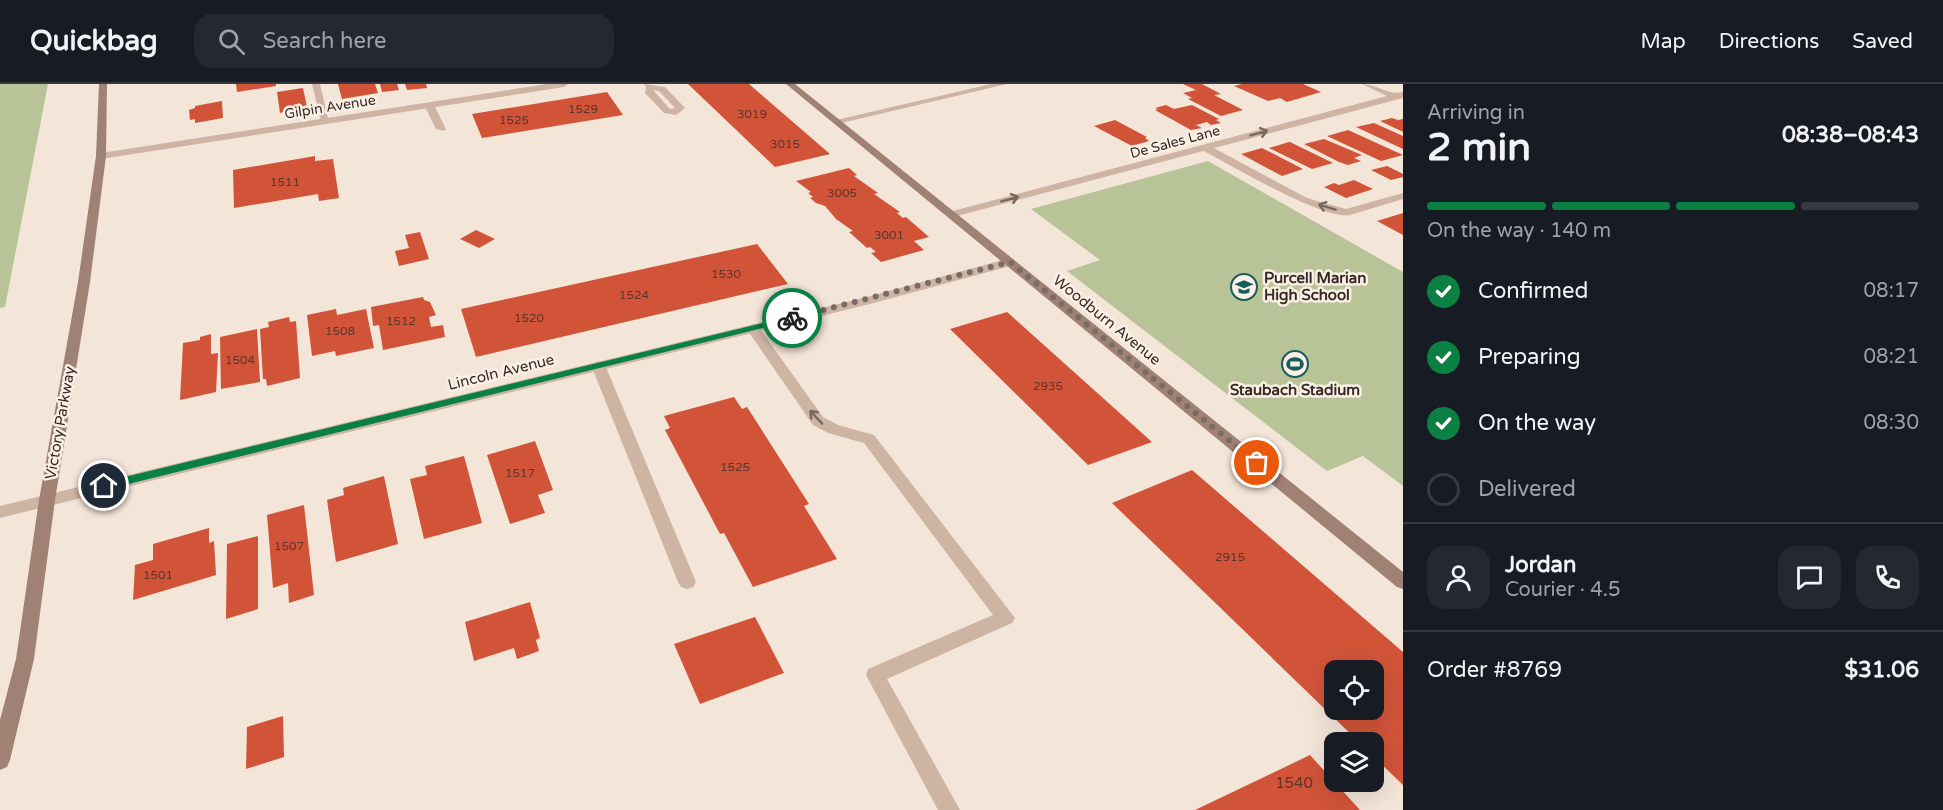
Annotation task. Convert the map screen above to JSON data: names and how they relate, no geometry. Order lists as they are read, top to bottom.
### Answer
{
  "streets": {
    "street": [
      "Gilpin Avenue",
      "De Sales Lane",
      "Woodburn Avenue",
      "Lincoln Avenue",
      "Victory Parkway"
    ]
  },
  "crossings": [
    ["Gilpin Avenue", "Victory Parkway"],
    ["De Sales Lane", "Woodburn Avenue"],
    ["Woodburn Avenue", "Lincoln Avenue"],
    ["Lincoln Avenue", "Victory Parkway"]
  ],
  "one_way": ["De Sales Lane"],
  "places": {
    "school or university": ["Purcell Marian High School"],
    "sports": ["Staubach Stadium"]
  },
  "house_numbers": [
    "1529",
    "3019",
    "1525",
    "3015",
    "1511",
    "3005",
    "3001",
    "1530",
    "1524",
    "1520",
    "1512",
    "1508",
    "1504",
    "2935",
    "1525",
    "1517",
    "1507",
    "2915",
    "1501",
    "1540"
  ],
  "page": {
    "header": "Quickbag",
    "search": "Search here",
    "nav": ["Map", "Directions", "Saved"],
    "heading": ["2 min", "Arriving in", "08:38–08:43"],
    "panel": [
      "Jordan",
      "Courier · 4.5",
      "Order #8769",
      "$31.06"
    ],
    "bar": "On the way · 140 m",
    "list": [
      ["Confirmed", "08:17"],
      ["Preparing", "08:21"],
      ["On the way", "08:30"],
      "Delivered"
    ]
  }
}
